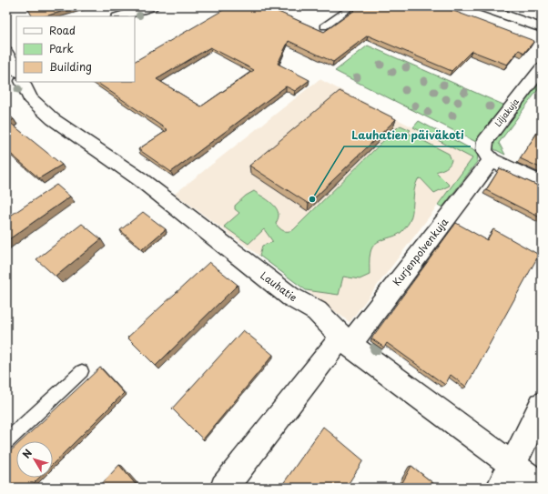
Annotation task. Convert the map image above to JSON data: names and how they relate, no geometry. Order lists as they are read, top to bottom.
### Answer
{
  "streets": {
    "street": ["Liljakuja", "Kurjenpolvenkuja", "Lauhatie"]
  },
  "crossings": [
    ["Liljakuja", "Kurjenpolvenkuja"],
    ["Kurjenpolvenkuja", "Lauhatie"]
  ],
  "places": ["Lauhatien päiväkoti"],
  "legend": ["Road", "Park", "Building"],
  "north": "top left"
}
